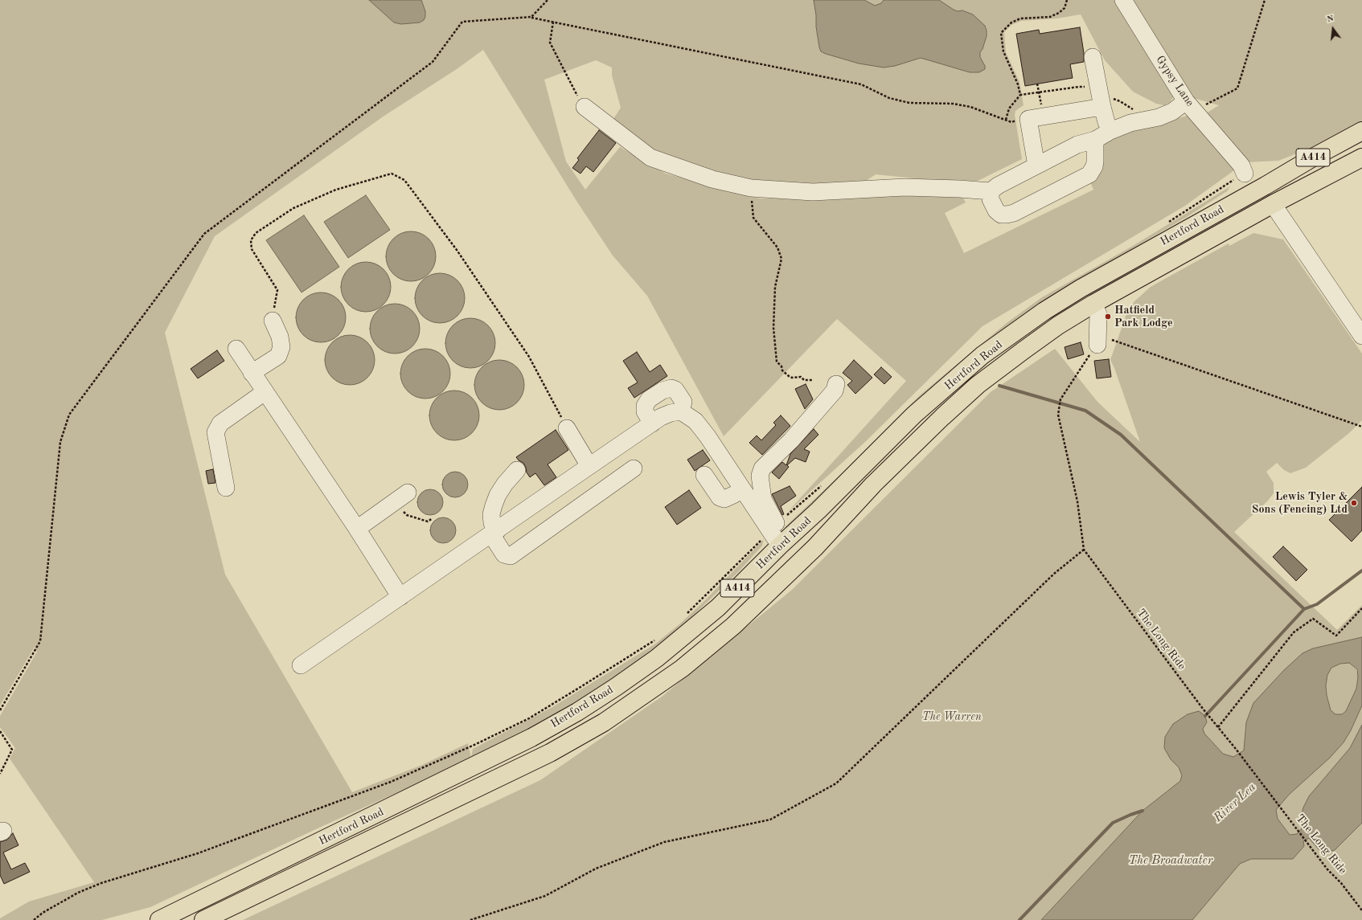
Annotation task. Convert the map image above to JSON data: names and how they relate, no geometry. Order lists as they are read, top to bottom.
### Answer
{
  "streets": {
    "highway": ["A414", "Hertford Road"],
    "street": ["Gypsy Lane"],
    "path": ["The Long Ride"]
  },
  "water": ["River Lea", "The Broadwater"],
  "parks": ["The Warren"],
  "places": ["Hatfield Park Lodge", "Lewis Tyler & Sons (Fencing) Ltd"],
  "north": "top"
}
